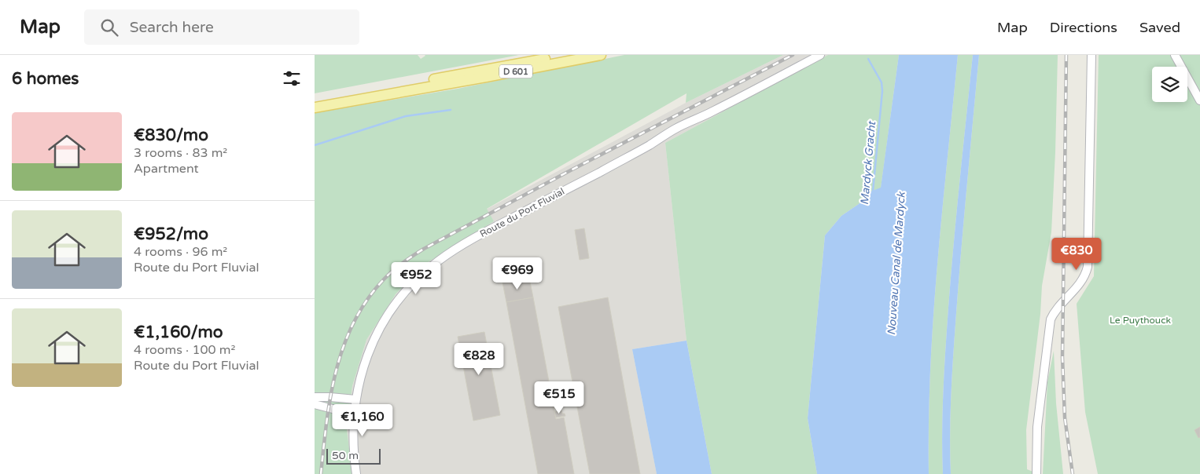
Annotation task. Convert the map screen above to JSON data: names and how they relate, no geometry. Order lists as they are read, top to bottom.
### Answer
{
  "streets": {
    "main road": ["D 601"],
    "street": ["Route du Port Fluvial"]
  },
  "water": ["Mardyck Gracht", "Nouveau Canal de Mardyck"],
  "parks": ["Le Puythouck"],
  "scale_bar": "50 m",
  "page": {
    "header": "Map",
    "search": "Search here",
    "nav": ["Map", "Directions", "Saved"],
    "heading": "6 homes",
    "list": [
      {
        "name": "€830/mo",
        "note": "3 rooms · 83 m² · Apartment"
      },
      {
        "name": "€952/mo",
        "note": "4 rooms · 96 m² · Route du Port Fluvial"
      },
      {
        "name": "€1,160/mo",
        "note": "4 rooms · 100 m² · Route du Port Fluvial"
      }
    ],
    "price": [
      "€830",
      "€969",
      "€952",
      "€828",
      "€515",
      "€1,160"
    ],
    "scale": "50 m"
  }
}
